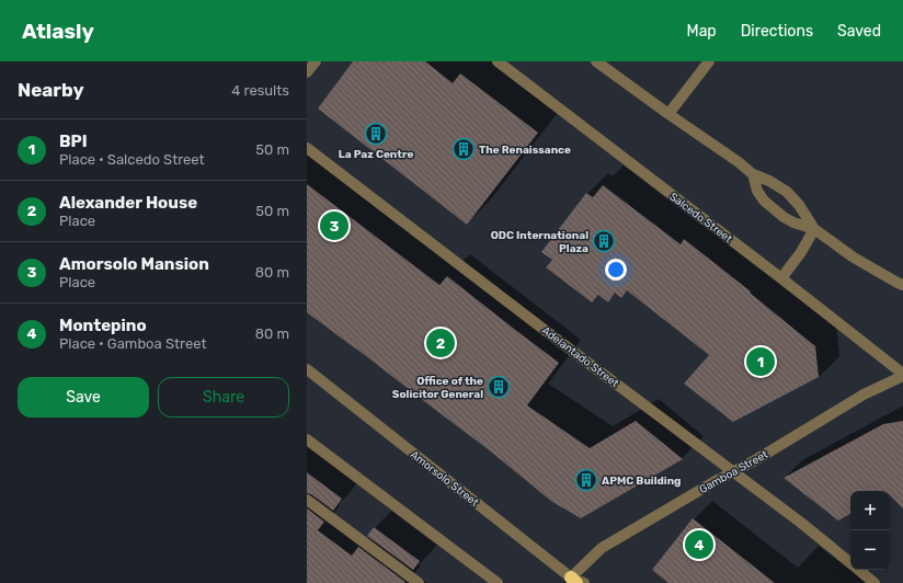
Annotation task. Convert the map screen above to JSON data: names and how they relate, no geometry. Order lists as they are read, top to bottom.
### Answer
{
  "streets": {
    "street": [
      "Salcedo Street",
      "Adelantado Street",
      "Gamboa Street",
      "Amorsolo Street"
    ]
  },
  "crossings": [
    ["Salcedo Street", "Gamboa Street"],
    ["Adelantado Street", "Gamboa Street"],
    ["Gamboa Street", "Amorsolo Street"]
  ],
  "places": {
    "building": [
      "La Paz Centre",
      "The Renaissance",
      "ODC International Plaza",
      "Office of the Solicitor General",
      "APMC Building"
    ]
  },
  "page": {
    "header": "Atlasly",
    "nav": ["Map", "Directions", "Saved"],
    "heading": ["Nearby", "4 results"],
    "list": [
      {
        "mark": "1",
        "name": "BPI",
        "note": "Place · Salcedo Street",
        "value": "50 m"
      },
      {
        "mark": "2",
        "name": "Alexander House",
        "note": "Place",
        "value": "50 m"
      },
      {
        "mark": "3",
        "name": "Amorsolo Mansion",
        "note": "Place",
        "value": "80 m"
      },
      {
        "mark": "4",
        "name": "Montepino",
        "note": "Place · Gamboa Street",
        "value": "80 m"
      }
    ],
    "pins": [
      "3",
      "2",
      "1",
      "4"
    ],
    "buttons": ["Save", "Share"],
    "map_buttons": ["+", "−"]
  }
}
